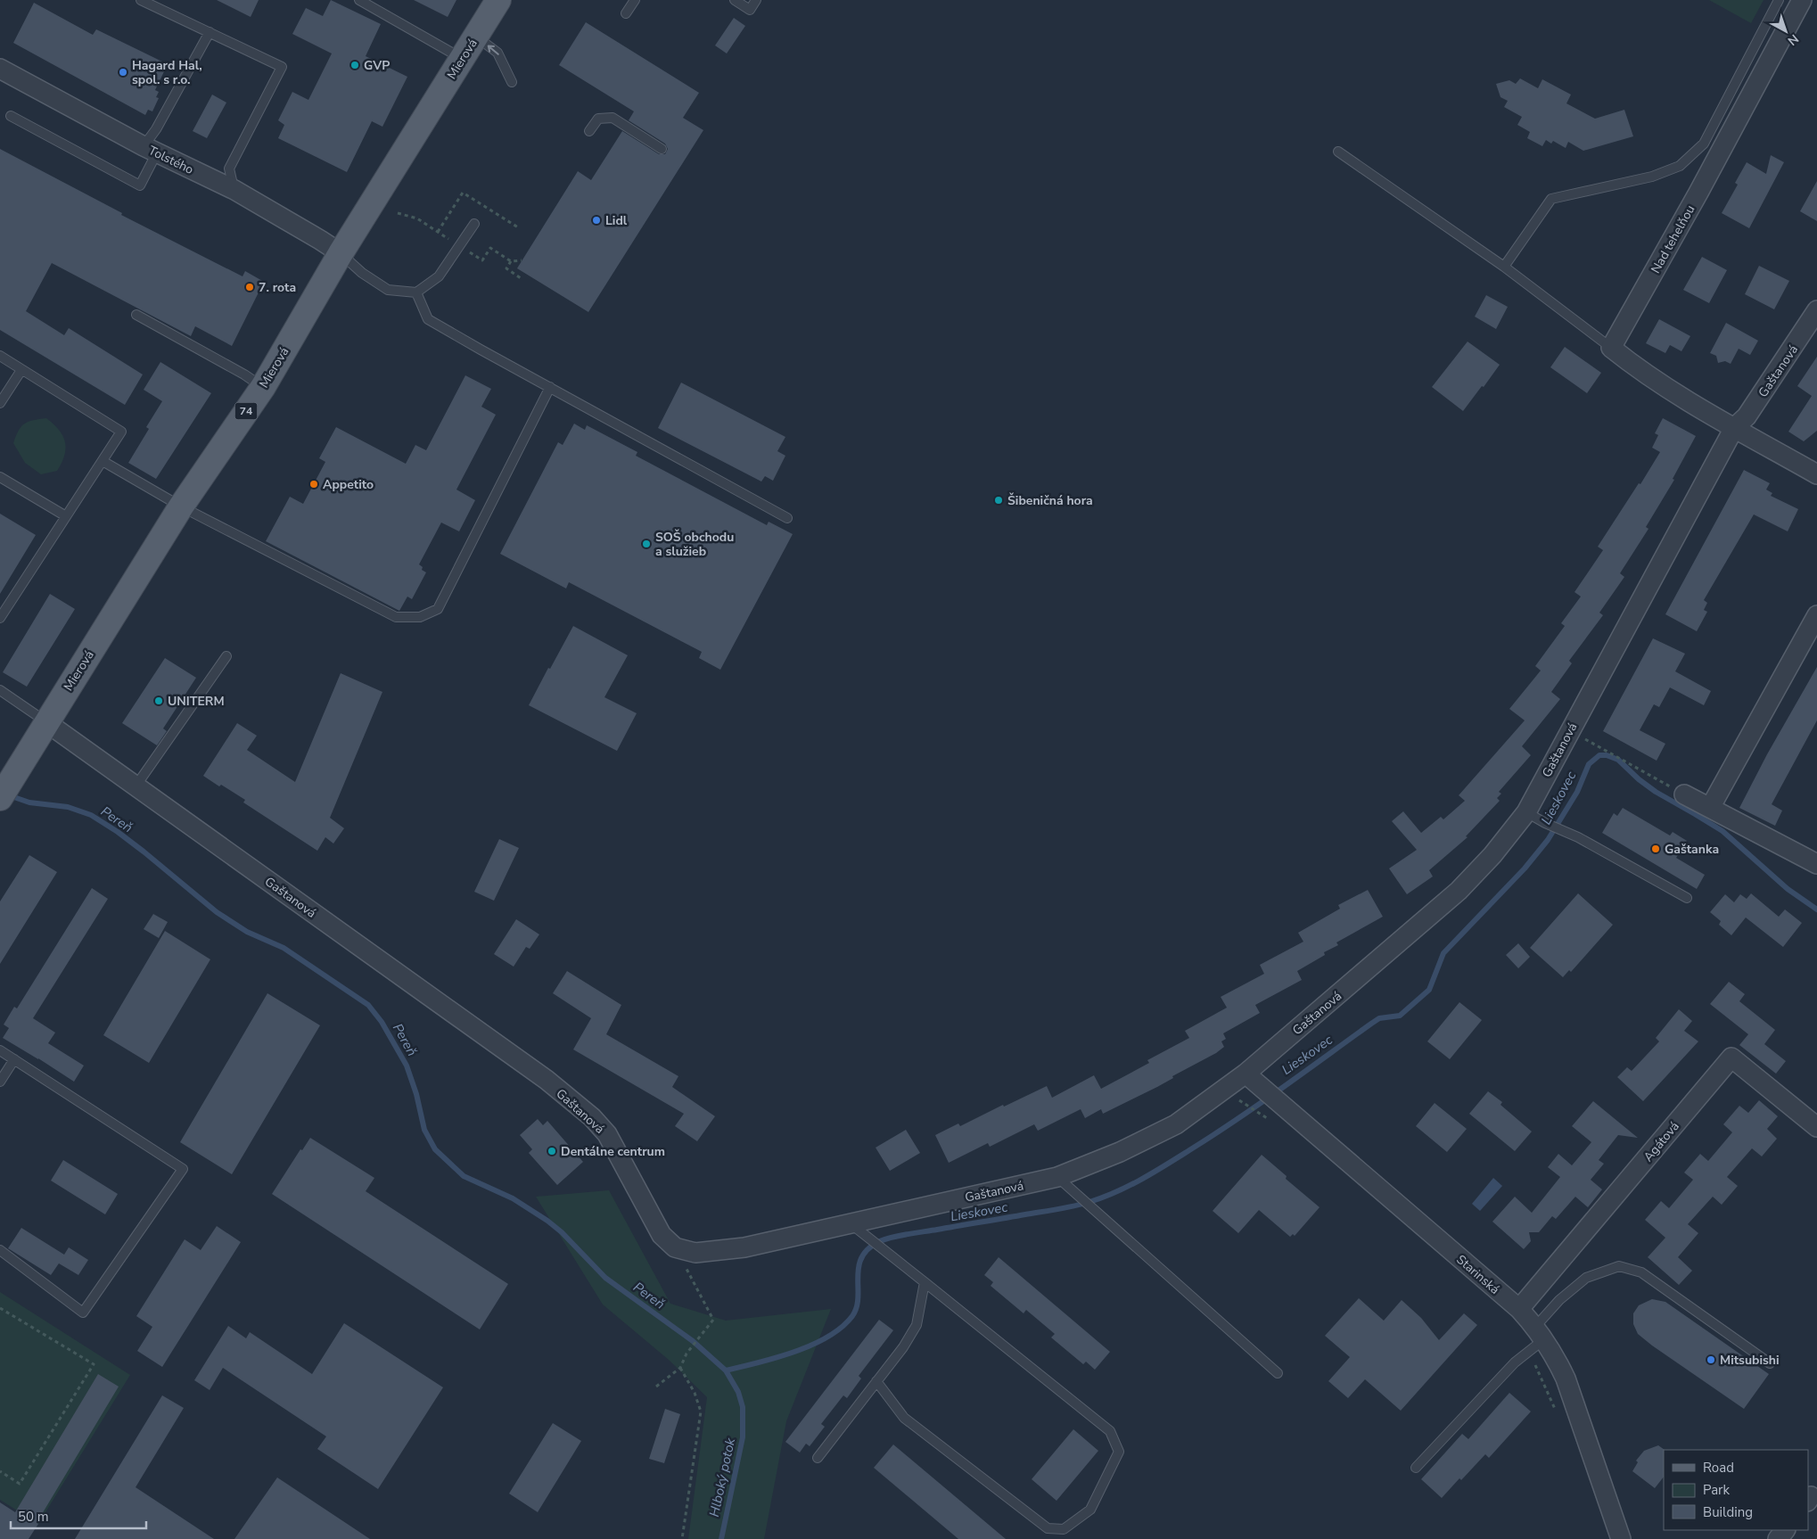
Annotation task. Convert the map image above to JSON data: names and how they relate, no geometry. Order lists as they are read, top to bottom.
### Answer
{
  "streets": {
    "main road": ["Mierová", "74"],
    "street": [
      "Tolstého",
      "Nad tehelňou",
      "Gaštanová",
      "Agátová",
      "Starinská"
    ]
  },
  "crossings": [
    ["Mierová", "Tolstého"],
    ["Mierová", "Gaštanová"],
    ["Gaštanová", "Starinská"],
    ["Agátová", "Starinská"]
  ],
  "water": ["Lieskovec", "Pereň", "Hlboký potok"],
  "places": [
    "GVP",
    "Hagard Hal, spol. s r.o.",
    "Lidl",
    "7. rota",
    "Appetito",
    "Šibeničná hora",
    "SOŠ obchodu a služieb",
    "UNITERM",
    "Gaštanka",
    "Dentálne centrum",
    "Mitsubishi"
  ],
  "legend": ["Road", "Park", "Building"],
  "scale_bar": "50 m",
  "north": "bottom right"
}
